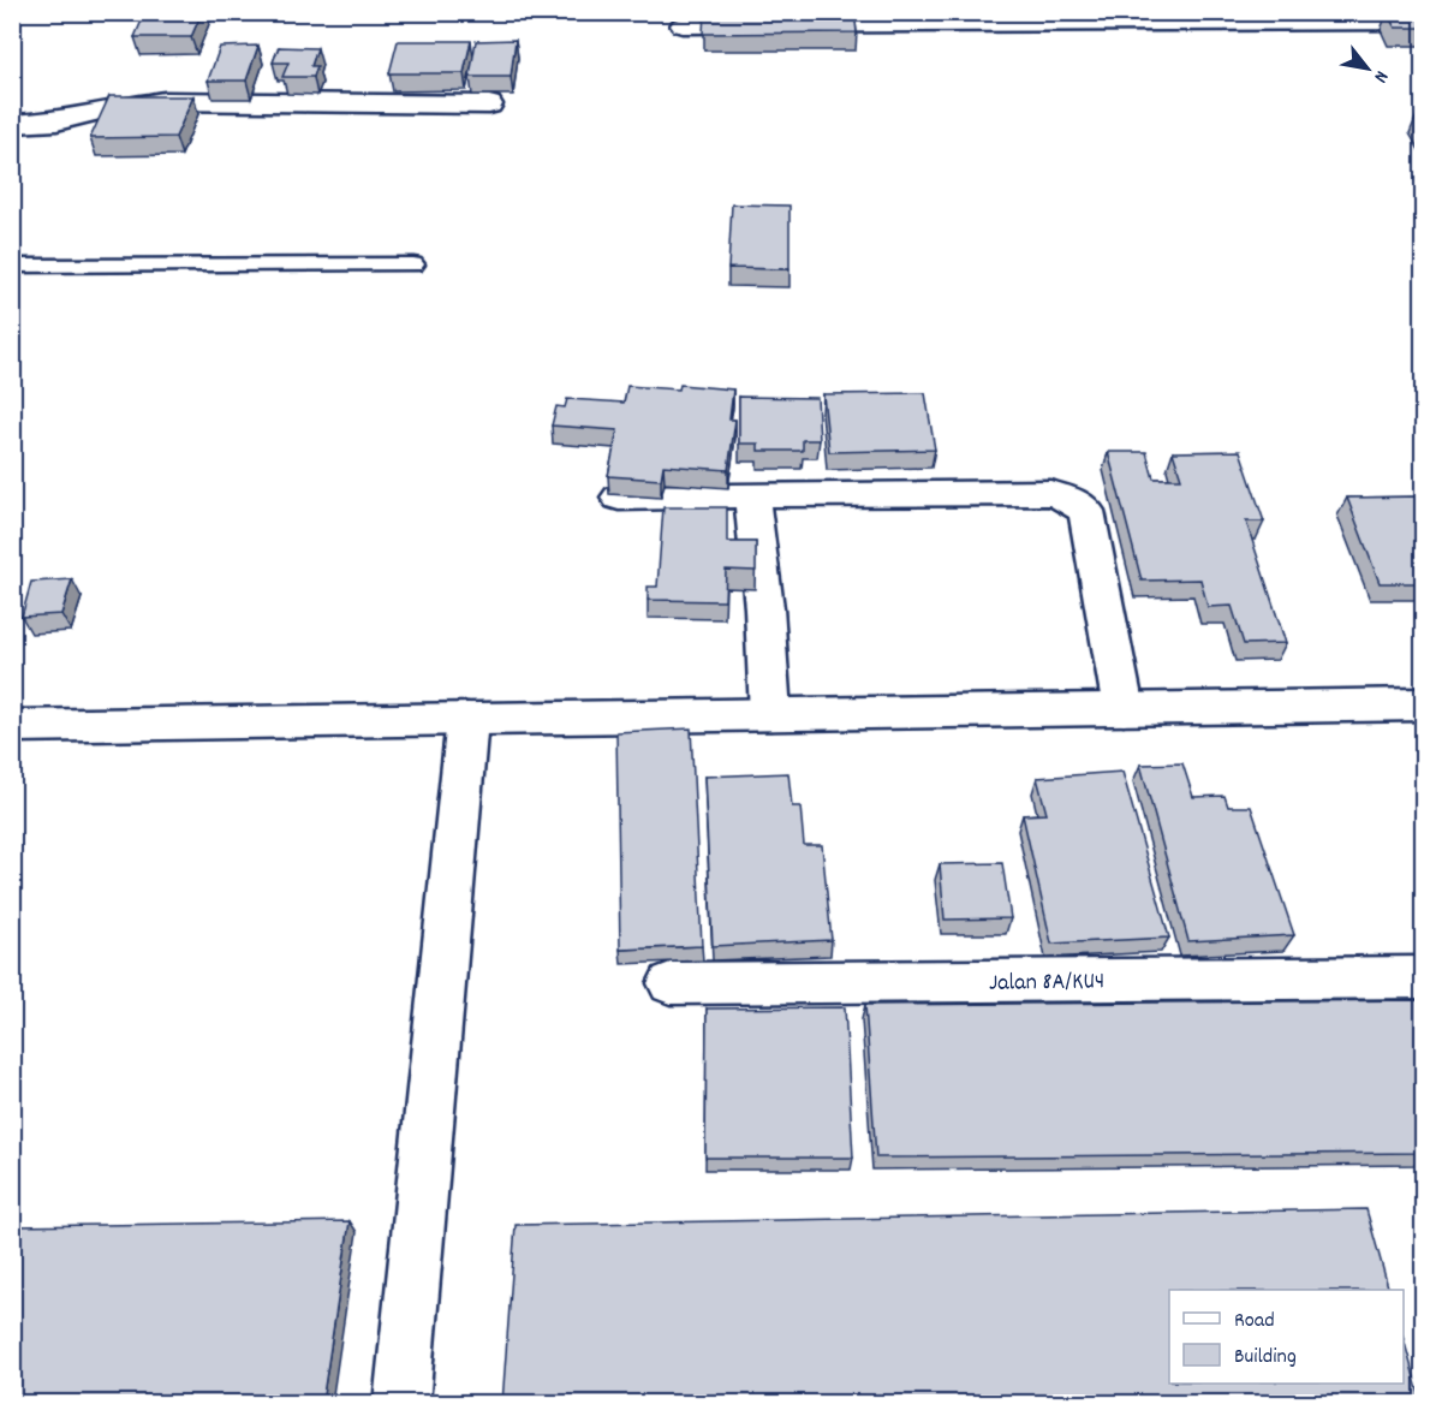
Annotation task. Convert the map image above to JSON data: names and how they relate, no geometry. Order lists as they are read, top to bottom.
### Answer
{
  "streets": {
    "street": ["Jalan 8A/KU4"]
  },
  "legend": ["Road", "Building"],
  "north": "bottom right"
}
